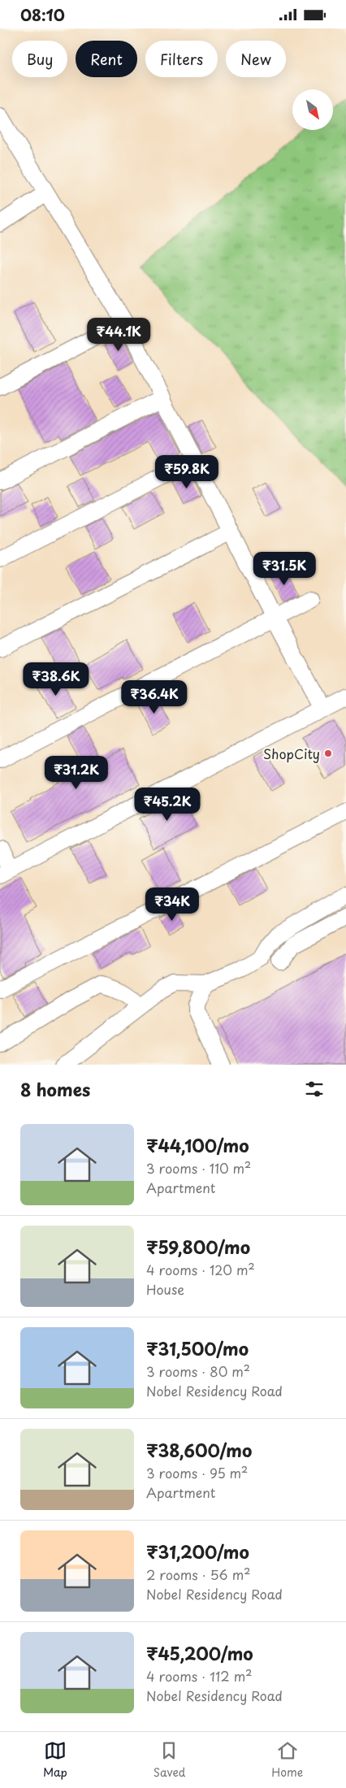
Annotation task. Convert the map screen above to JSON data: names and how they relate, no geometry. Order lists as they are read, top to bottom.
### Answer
{
  "places": ["ShopCity"],
  "north": "bottom right",
  "page": {
    "status": "08:10",
    "chip": [
      "Buy",
      "Rent",
      "Filters",
      "New"
    ],
    "price": [
      "₹44.1K",
      "₹59.8K",
      "₹31.5K",
      "₹38.6K",
      "₹36.4K",
      "₹31.2K",
      "₹45.2K",
      "₹34K"
    ],
    "heading": "8 homes",
    "list": [
      {
        "name": "₹44,100/mo",
        "note": "3 rooms · 110 m² · Apartment"
      },
      {
        "name": "₹59,800/mo",
        "note": "4 rooms · 120 m² · House"
      },
      {
        "name": "₹31,500/mo",
        "note": "3 rooms · 80 m² · Nobel Residency Road"
      },
      {
        "name": "₹38,600/mo",
        "note": "3 rooms · 95 m² · Apartment"
      },
      {
        "name": "₹31,200/mo",
        "note": "2 rooms · 56 m² · Nobel Residency Road"
      },
      {
        "name": "₹45,200/mo",
        "note": "4 rooms · 112 m² · Nobel Residency Road"
      }
    ],
    "tabs": ["Map", "Saved", "Home"]
  }
}
